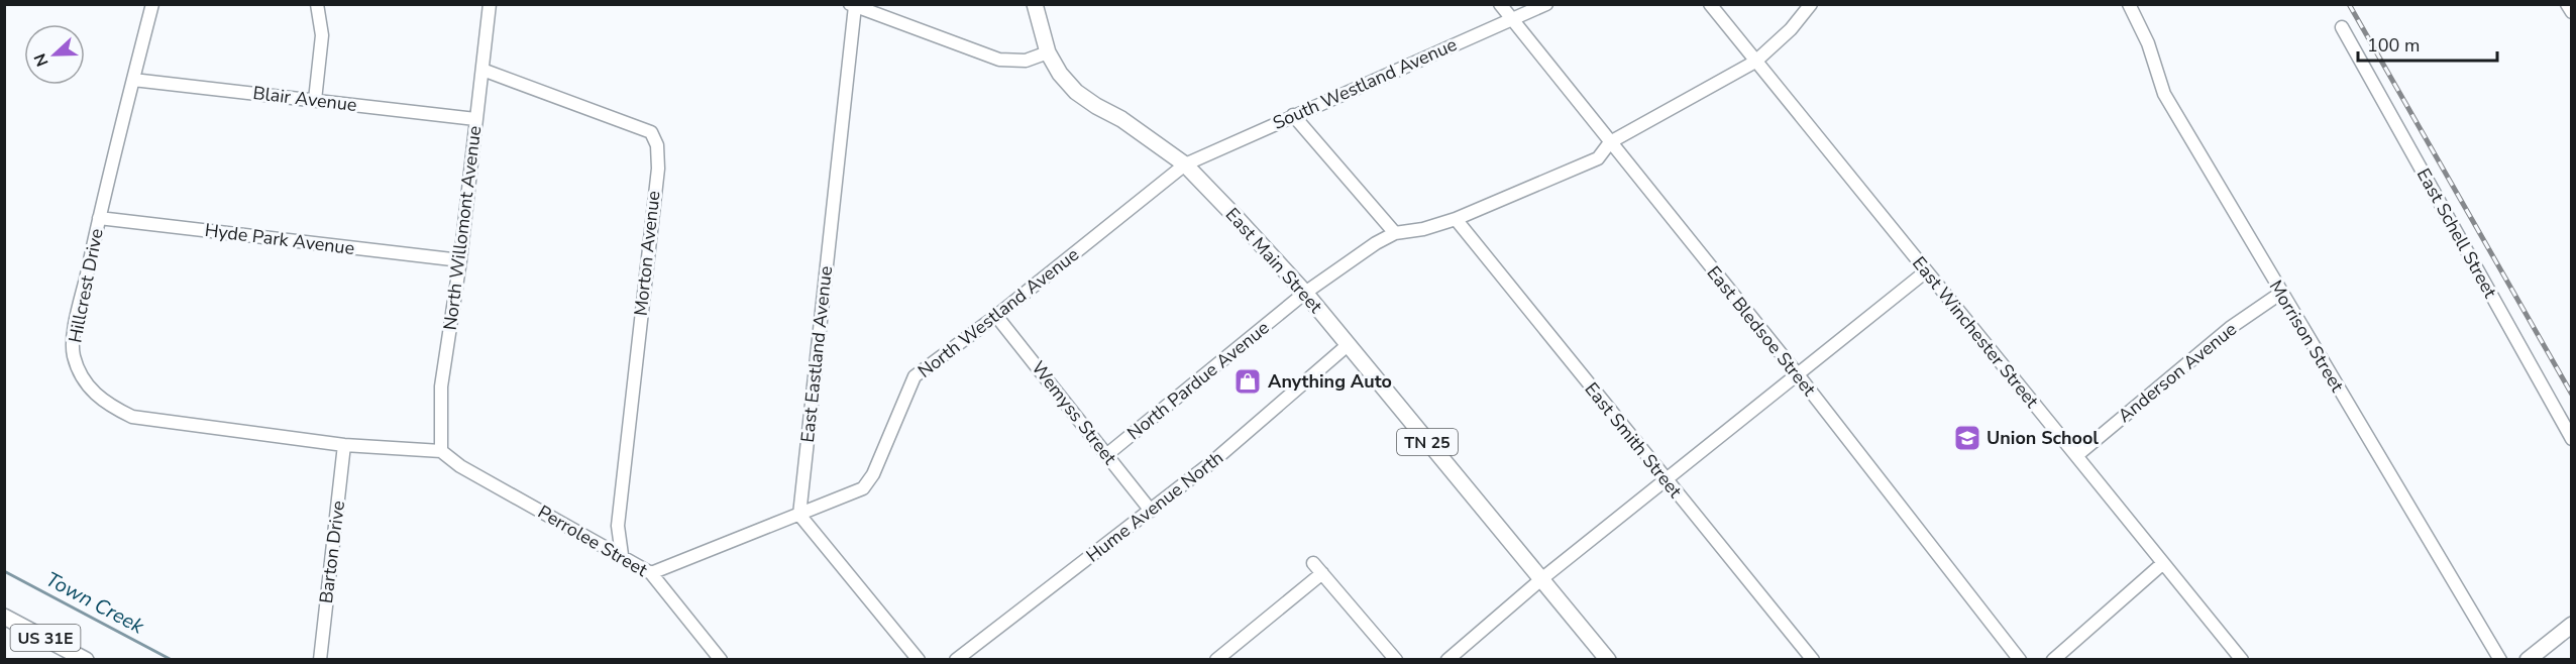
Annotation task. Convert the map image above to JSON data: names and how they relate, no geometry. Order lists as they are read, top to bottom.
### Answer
{
  "streets": {
    "main road": ["East Main Street", "TN 25", "US 31E"],
    "street": [
      "South Westland Avenue",
      "Blair Avenue",
      "North Willomont Avenue",
      "East Schell Street",
      "Hyde Park Avenue",
      "Morton Avenue",
      "Hillcrest Drive",
      "North Westland Avenue",
      "East Bledsoe Street",
      "East Winchester Street",
      "Morrison Street",
      "East Eastland Avenue",
      "Anderson Avenue",
      "North Pardue Avenue",
      "Wemyss Street",
      "East Smith Street",
      "Hume Avenue North",
      "Perrolee Street",
      "Barton Drive"
    ]
  },
  "crossings": [
    ["South Westland Avenue", "East Main Street"],
    ["South Westland Avenue", "North Westland Avenue"],
    ["South Westland Avenue", "East Bledsoe Street"],
    ["Blair Avenue", "North Willomont Avenue"],
    ["Blair Avenue", "Hillcrest Drive"],
    ["North Willomont Avenue", "Hyde Park Avenue"],
    ["North Willomont Avenue", "Morton Avenue"],
    ["North Willomont Avenue", "Hillcrest Drive"],
    ["North Willomont Avenue", "Perrolee Street"],
    ["Hyde Park Avenue", "Hillcrest Drive"],
    ["Morton Avenue", "Perrolee Street"],
    ["East Main Street", "North Westland Avenue"],
    ["East Main Street", "North Pardue Avenue"],
    ["East Main Street", "TN 25"],
    ["East Main Street", "Hume Avenue North"],
    ["Hillcrest Drive", "Perrolee Street"],
    ["Hillcrest Drive", "Barton Drive"],
    ["North Westland Avenue", "East Eastland Avenue"],
    ["North Westland Avenue", "Wemyss Street"],
    ["North Westland Avenue", "Perrolee Street"],
    ["East Winchester Street", "Anderson Avenue"],
    ["Morrison Street", "Anderson Avenue"],
    ["North Pardue Avenue", "Wemyss Street"],
    ["Wemyss Street", "Hume Avenue North"]
  ],
  "water": ["Town Creek"],
  "places": {
    "shop": ["Anything Auto"],
    "school or university": ["Union School"]
  },
  "scale_bar": "100 m",
  "north": "left"
}
